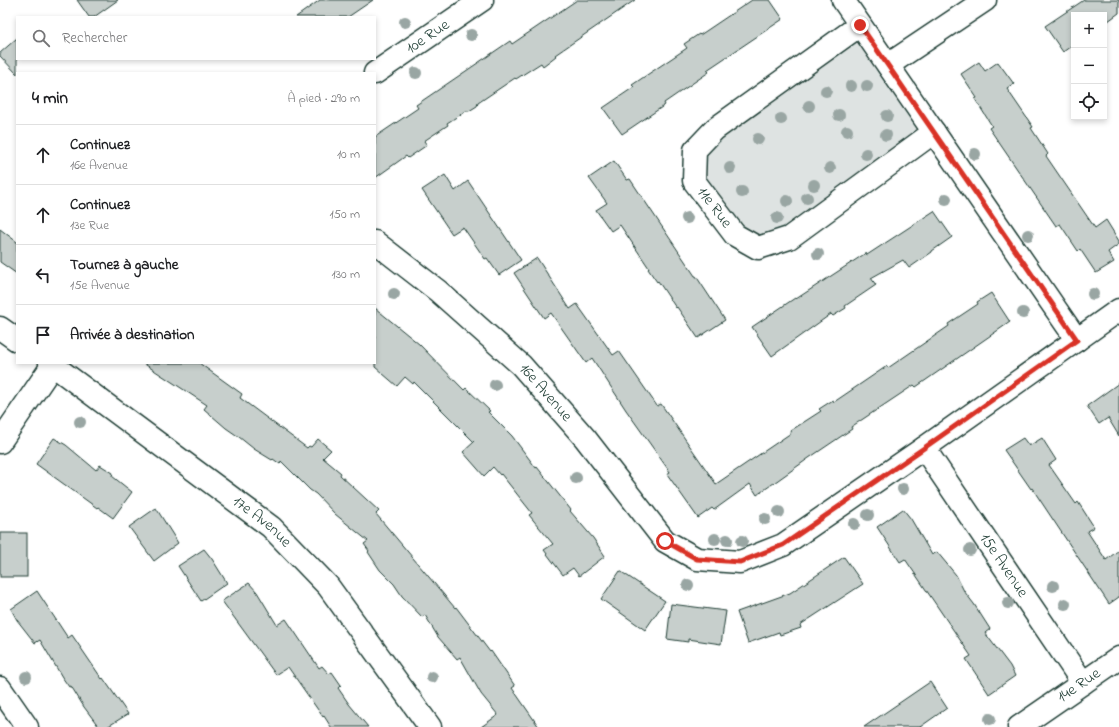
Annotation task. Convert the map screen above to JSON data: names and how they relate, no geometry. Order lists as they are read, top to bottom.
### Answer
{
  "streets": {
    "street": [
      "10e Rue",
      "11e Rue",
      "16e Avenue",
      "17e Avenue",
      "15e Avenue",
      "14e Rue"
    ]
  },
  "crossings": [
    ["16e Avenue", "15e Avenue"],
    ["15e Avenue", "14e Rue"]
  ],
  "page": {
    "map_buttons": ["+", "−"],
    "search": "Rechercher",
    "heading": ["4 min", "À pied · 290 m"],
    "list": [
      ["Continuez", "16e Avenue", "10 m"],
      ["Continuez", "13e Rue", "150 m"],
      ["Tournez à gauche", "15e Avenue", "130 m"],
      "Arrivée à destination"
    ]
  }
}
